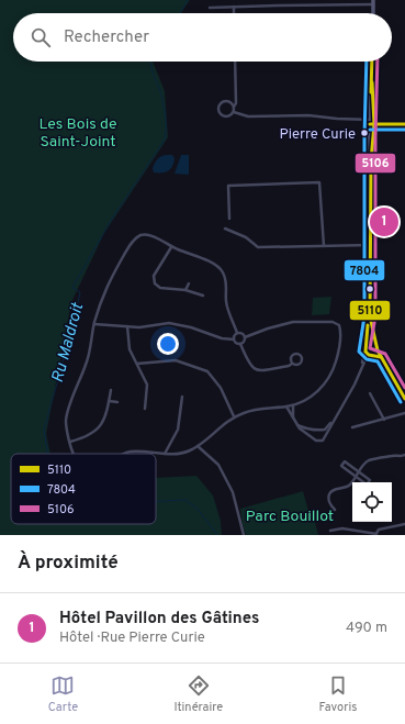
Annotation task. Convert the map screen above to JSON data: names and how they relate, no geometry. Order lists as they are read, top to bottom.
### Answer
{
  "water": ["Ru Maldroit"],
  "parks": ["Les Bois de Saint-Joint", "Parc Bouillot"],
  "places": ["Pierre Curie"],
  "lines": ["transit line 5110", "transit line 7804", "transit line 5106"],
  "legend": ["5110", "7804", "5106"],
  "page": {
    "search": "Rechercher",
    "pins": "1",
    "heading": "À proximité",
    "list": [
      {
        "mark": "1",
        "name": "Hôtel Pavillon des Gâtines",
        "note": "Hôtel · Rue Pierre Curie",
        "value": "490 m"
      }
    ],
    "nav": ["Carte", "Itinéraire", "Favoris"]
  }
}
